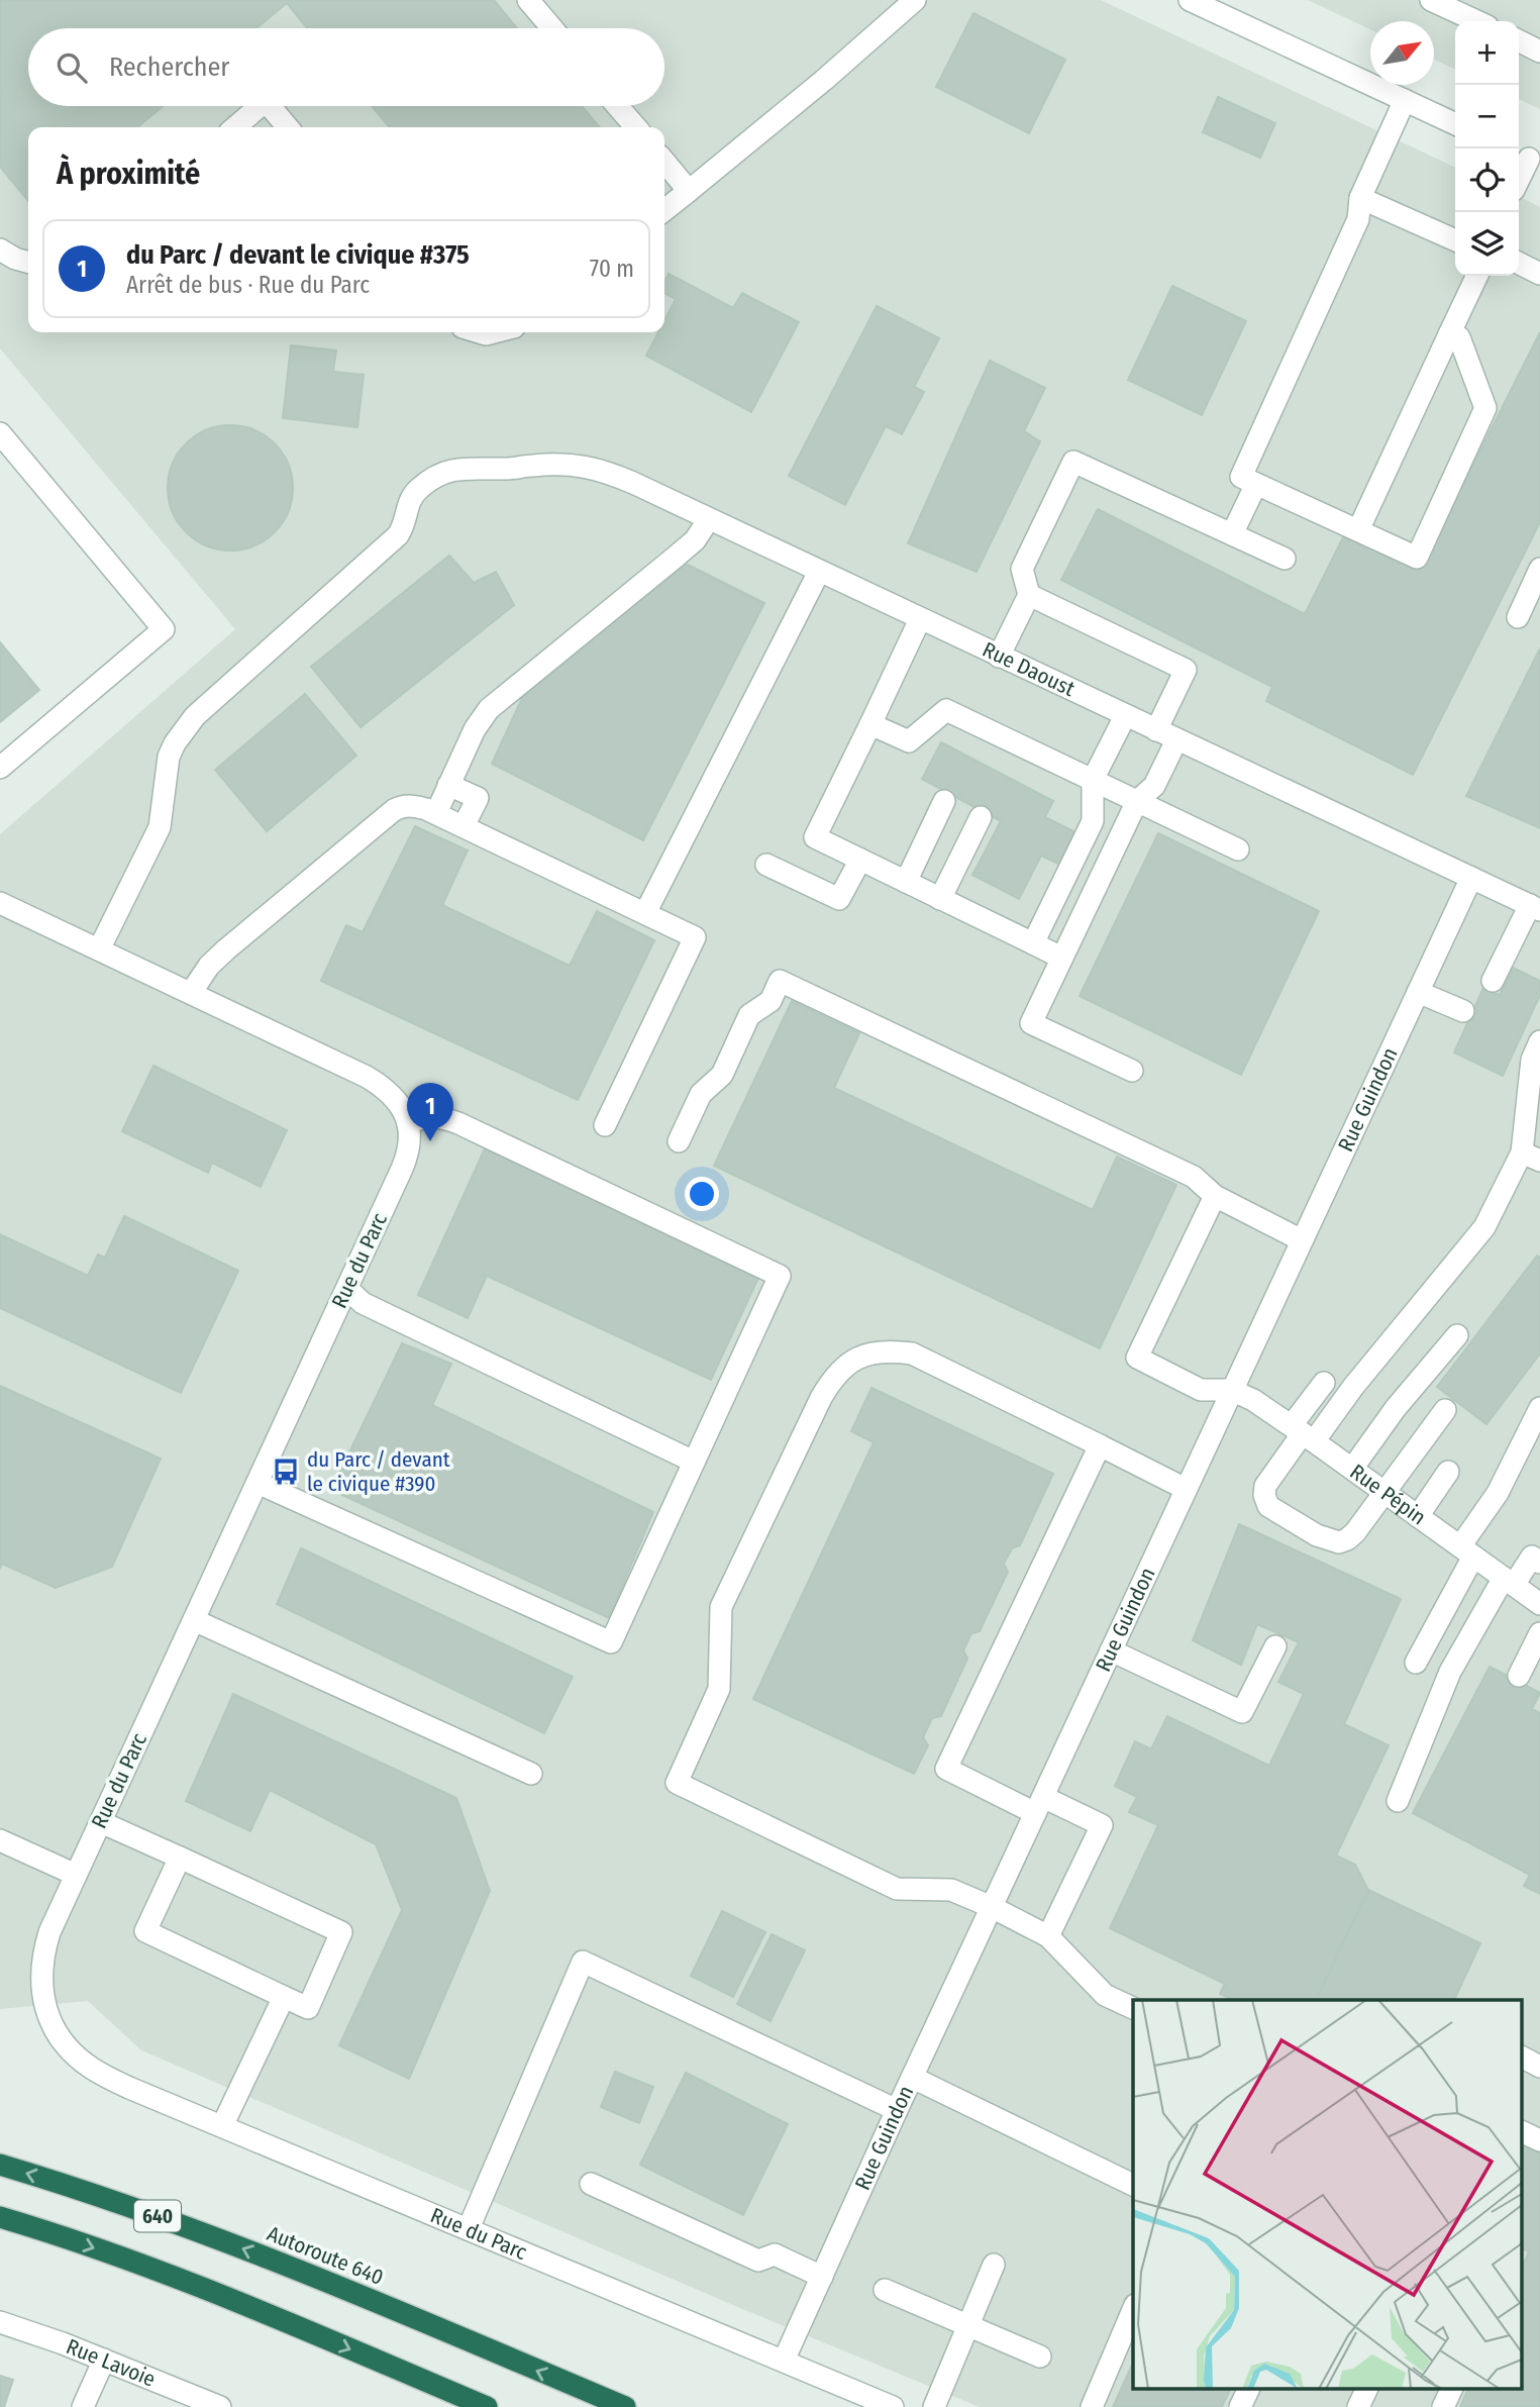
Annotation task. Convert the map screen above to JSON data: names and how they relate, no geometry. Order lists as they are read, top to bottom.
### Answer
{
  "streets": {
    "highway": ["640", "Autoroute 640"],
    "street": [
      "Rue Daoust",
      "Rue Guindon",
      "Rue du Parc",
      "Rue Pépin",
      "Rue Lavoie"
    ]
  },
  "crossings": [
    ["Rue Daoust", "Rue Guindon"],
    ["Rue Guindon", "Rue du Parc"],
    ["Rue Guindon", "Rue Pépin"]
  ],
  "places": {
    "bus stop": ["du Parc / devant le civique #390"]
  },
  "north": "top right",
  "page": {
    "map_buttons": ["+", "−"],
    "search": "Rechercher",
    "heading": "À proximité",
    "list": [
      {
        "mark": "1",
        "name": "du Parc / devant le civique #375",
        "note": "Arrêt de bus · Rue du Parc",
        "value": "70 m"
      }
    ],
    "pins": "1"
  }
}
